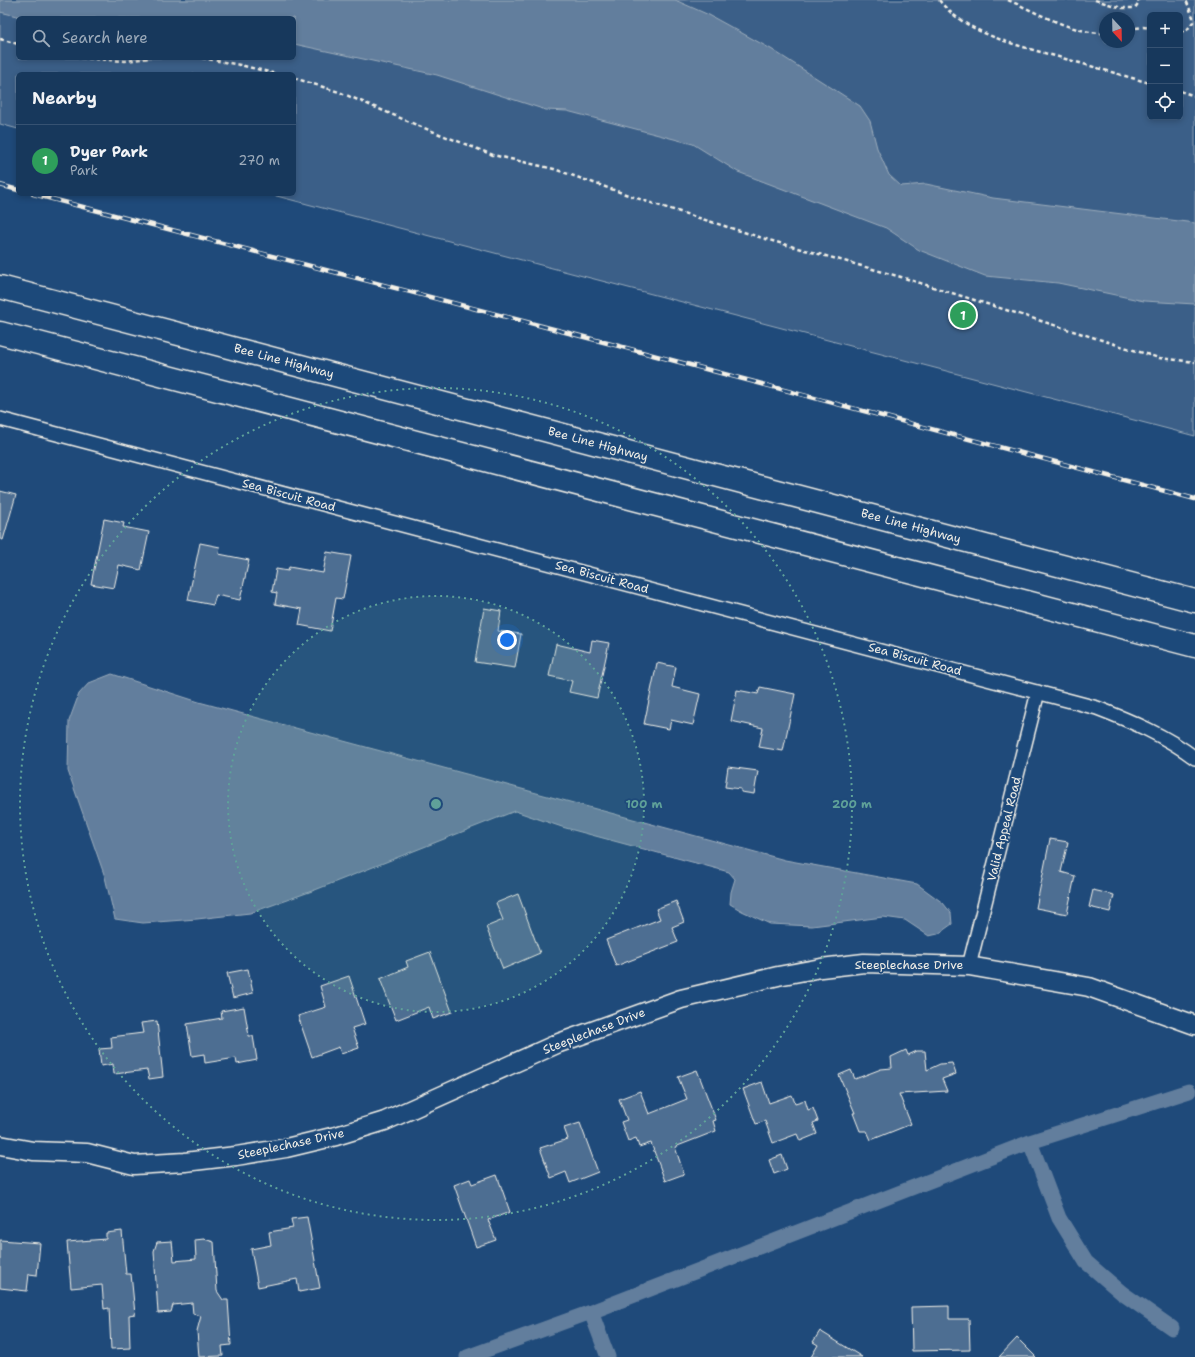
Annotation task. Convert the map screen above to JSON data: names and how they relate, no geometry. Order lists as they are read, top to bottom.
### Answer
{
  "streets": {
    "highway": ["Bee Line Highway"],
    "street": ["Sea Biscuit Road", "Valid Appeal Road", "Steeplechase Drive"]
  },
  "crossings": [
    ["Sea Biscuit Road", "Valid Appeal Road"],
    ["Valid Appeal Road", "Steeplechase Drive"]
  ],
  "north": "bottom",
  "page": {
    "map_buttons": ["+", "−"],
    "search": "Search here",
    "heading": "Nearby",
    "list": [
      {
        "mark": "1",
        "name": "Dyer Park",
        "note": "Park",
        "value": "270 m"
      }
    ],
    "pins": "1"
  },
  "rings": ["100 m", "200 m"]
}
